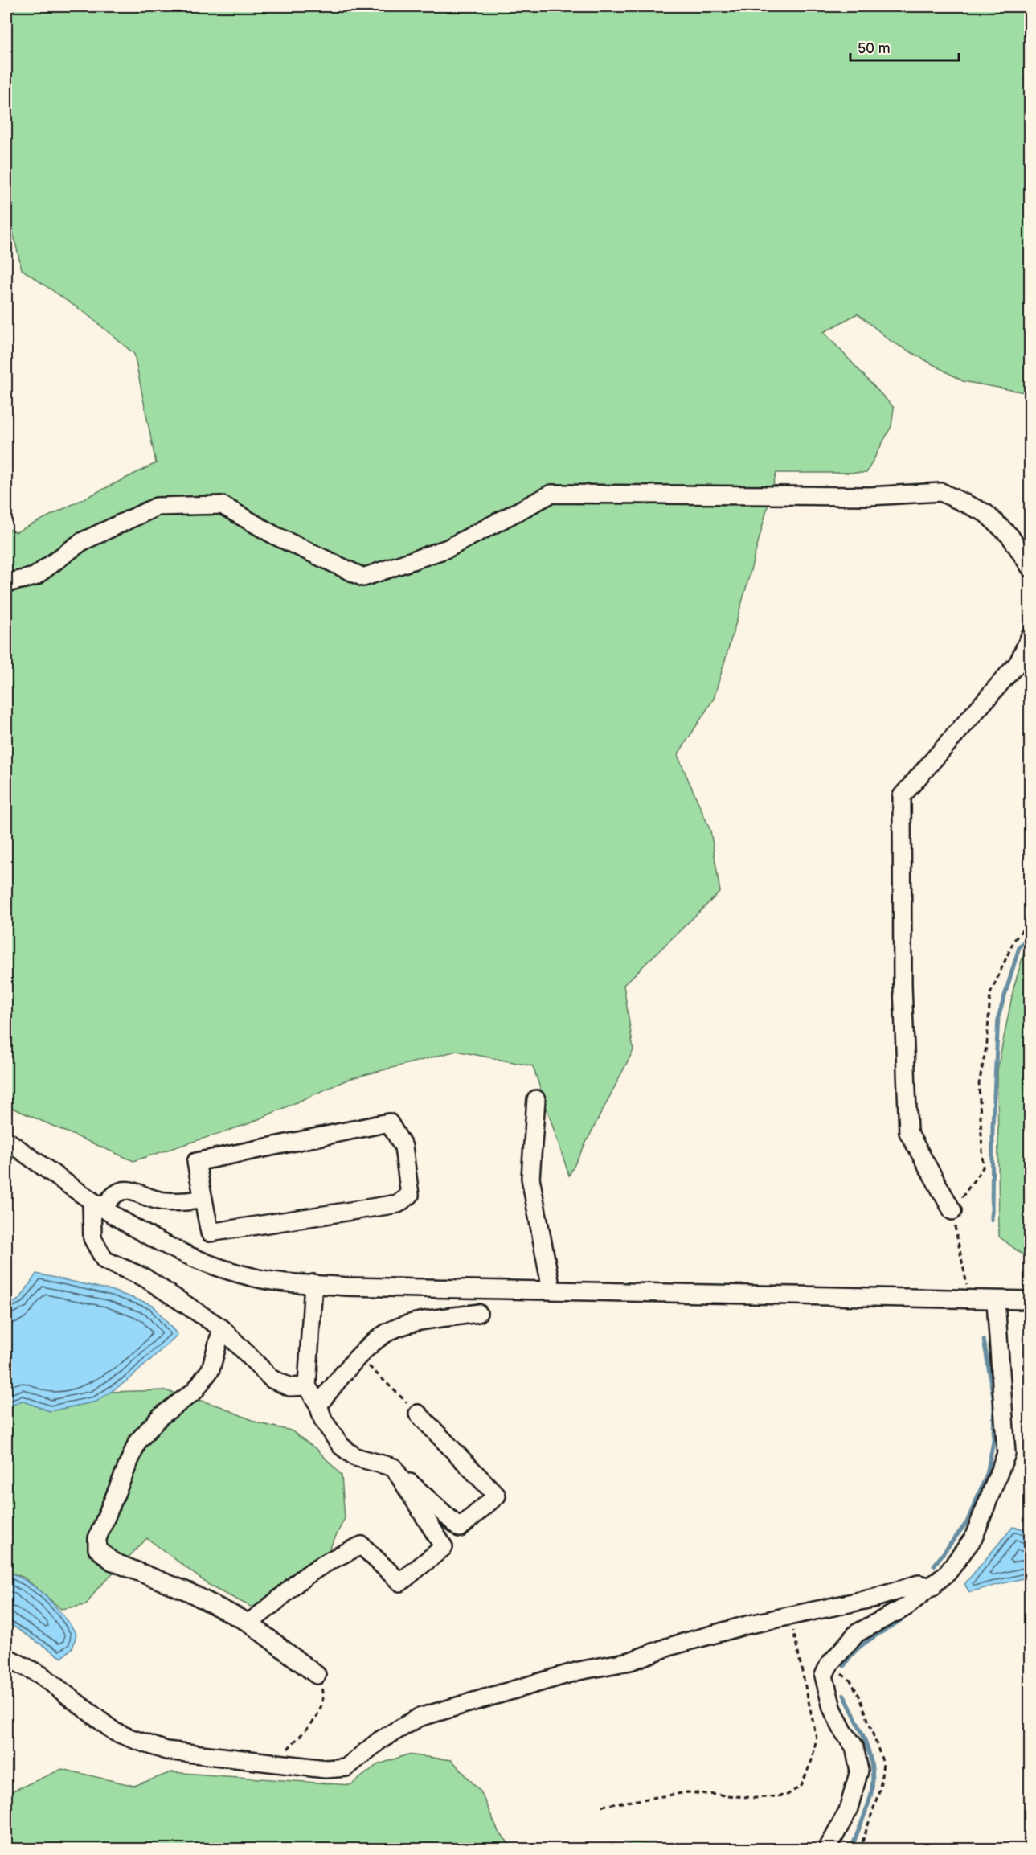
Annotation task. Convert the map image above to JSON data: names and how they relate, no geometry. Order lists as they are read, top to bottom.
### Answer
{
  "scale_bar": "50 m"
}
